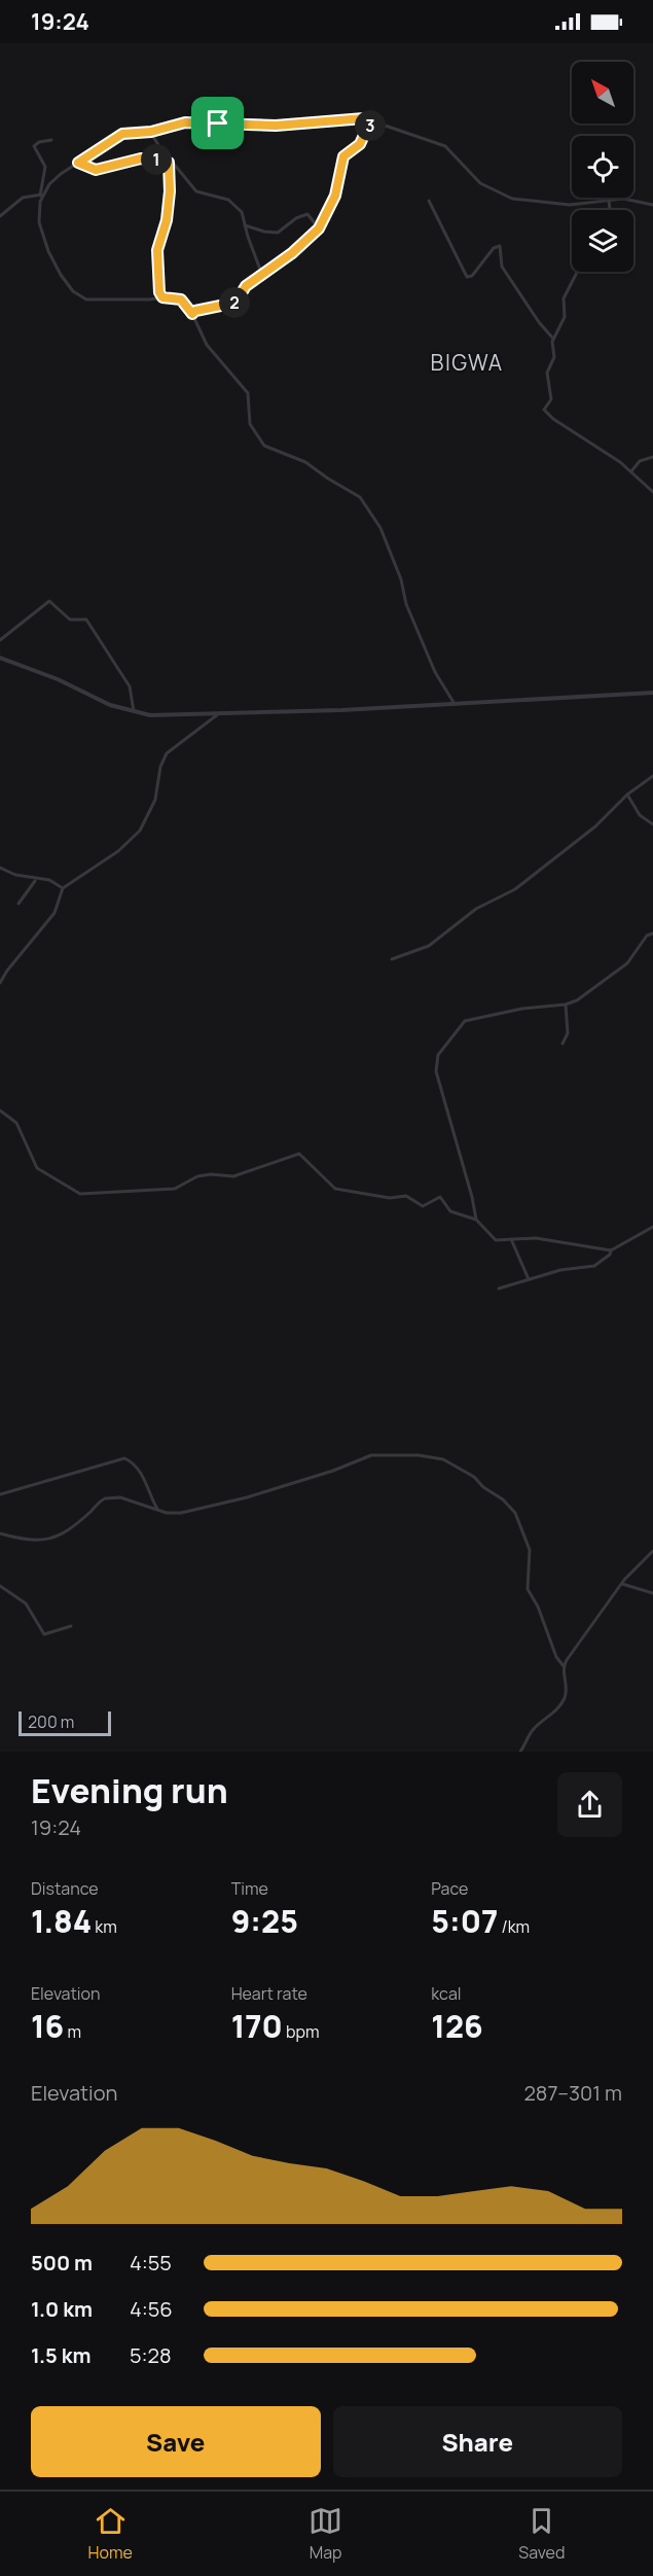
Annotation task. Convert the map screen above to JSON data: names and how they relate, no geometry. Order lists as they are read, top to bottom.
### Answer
{
  "districts": ["BIGWA"],
  "scale_bar": "200 m",
  "north": "top left",
  "page": {
    "status": "19:24",
    "pins": ["3", "1", "2"],
    "scale": "200 m",
    "heading": ["Evening run", "19:24"],
    "stats": [
      ["Distance", "1.84 km"],
      ["Time", "9:25"],
      ["Pace", "5:07 /km"],
      ["Elevation", "16 m"],
      ["Heart rate", "170 bpm"],
      ["kcal", "126"]
    ],
    "chart": ["Elevation", "287–301 m"],
    "list": [
      {
        "name": "500 m",
        "note": "4:55"
      },
      {
        "name": "1.0 km",
        "note": "4:56"
      },
      {
        "name": "1.5 km",
        "note": "5:28"
      }
    ],
    "buttons": ["Save", "Share"],
    "tabs": ["Home", "Map", "Saved"]
  }
}
